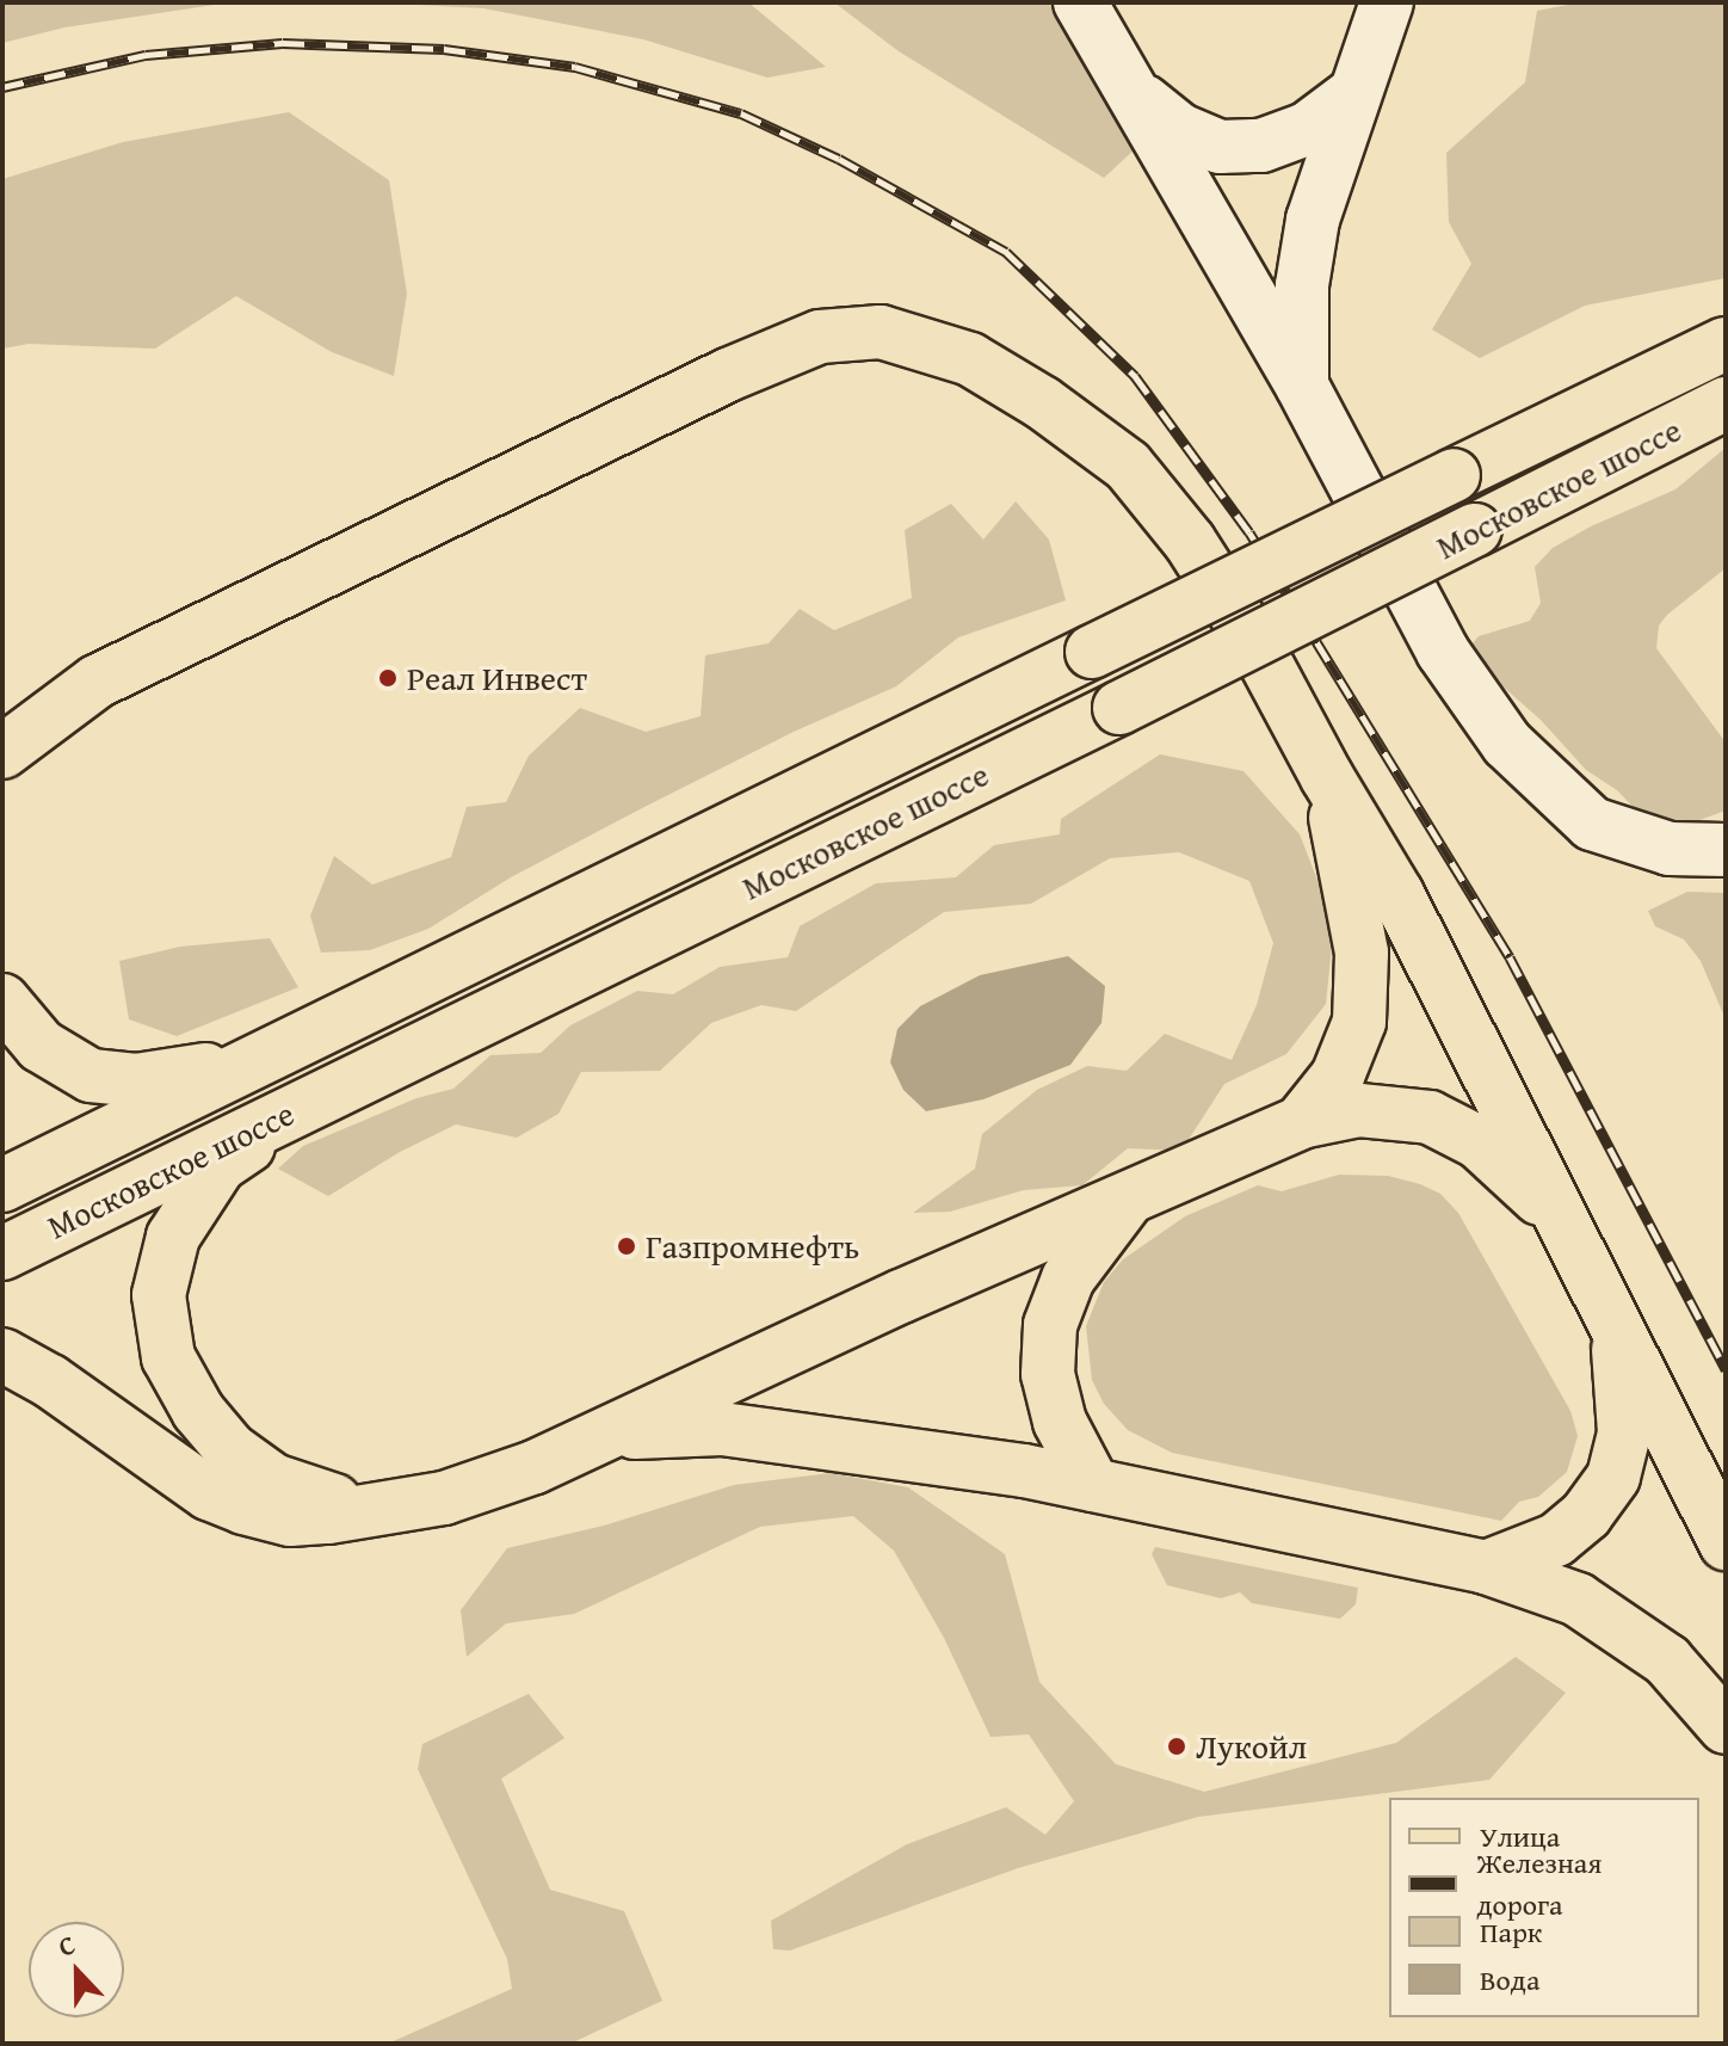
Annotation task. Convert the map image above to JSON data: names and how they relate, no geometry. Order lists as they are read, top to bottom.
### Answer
{
  "streets": {
    "main road": ["Московское шоссе"]
  },
  "places": ["Реал Инвест", "Газпромнефть", "Лукойл"],
  "legend": [
    "Улица",
    "Железная дорога",
    "Парк",
    "Вода"
  ],
  "north": "top"
}
